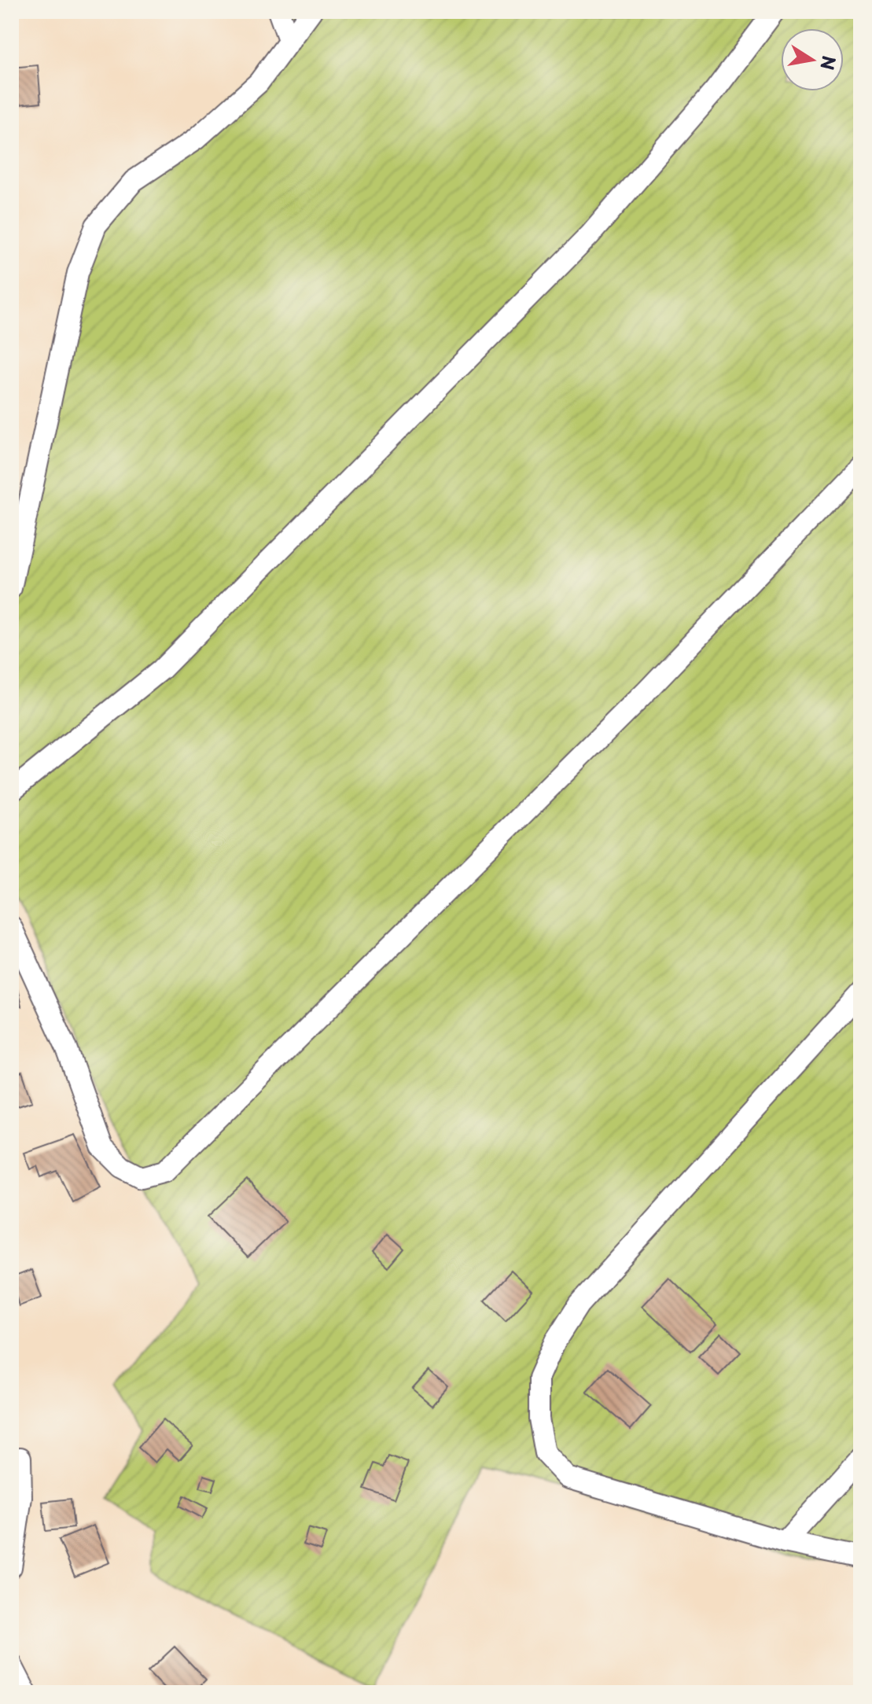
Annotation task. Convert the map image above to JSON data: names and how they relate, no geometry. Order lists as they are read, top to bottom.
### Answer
{
  "north": "right"
}
